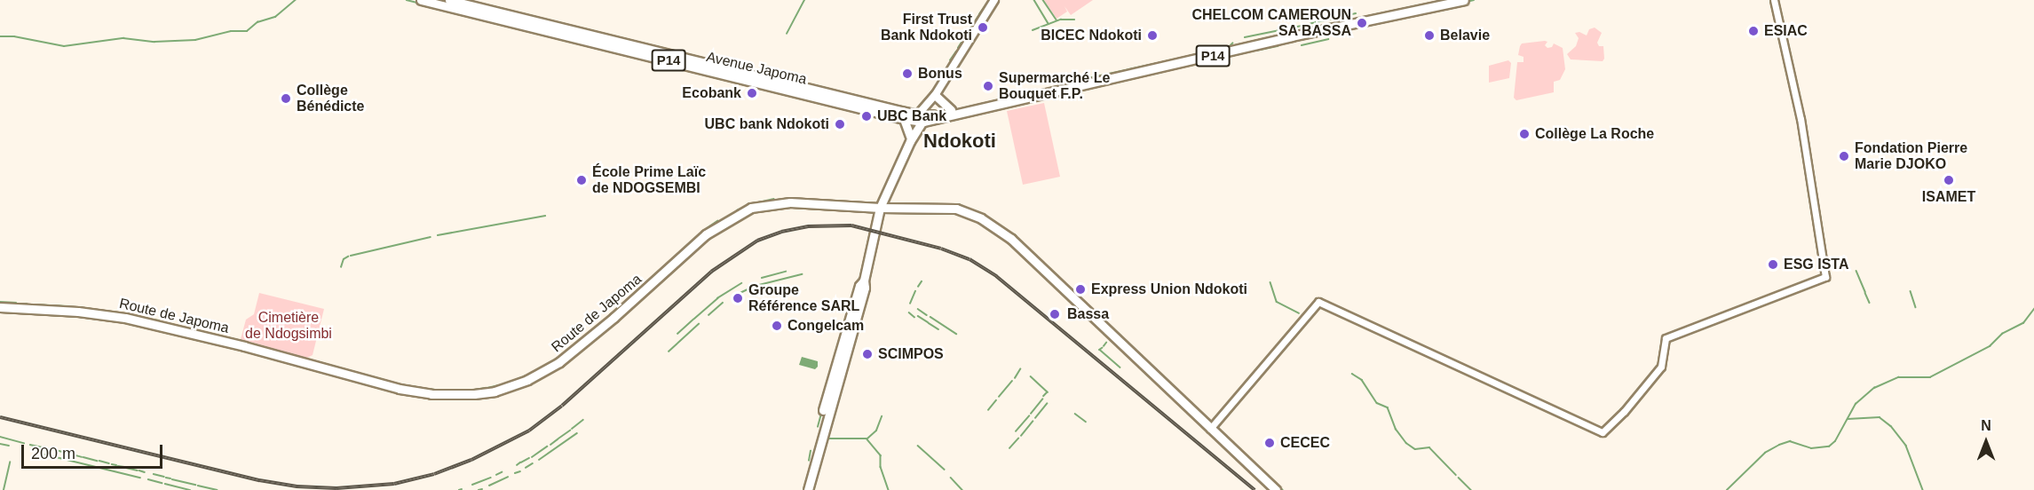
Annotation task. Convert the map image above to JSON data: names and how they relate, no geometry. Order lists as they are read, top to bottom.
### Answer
{
  "streets": {
    "main road": ["P14", "Avenue Japoma", "Route de Japoma"]
  },
  "districts": ["Ndokoti"],
  "parks": ["Cimetière de Ndogsimbi"],
  "places": [
    "CHELCOM CAMEROUN SA BASSA",
    "First Trust Bank Ndokoti",
    "ESIAC",
    "BICEC Ndokoti",
    "Belavie",
    "Bonus",
    "Supermarché Le Bouquet F.P.",
    "Ecobank",
    "Collège Bénédicte",
    "UBC Bank",
    "UBC bank Ndokoti",
    "Collège La Roche",
    "Fondation Pierre Marie DJOKO",
    "École Prime Laïc de NDOGSEMBI",
    "ISAMET",
    "ESG ISTA",
    "Express Union Ndokoti",
    "Groupe Référence SARL",
    "Bassa",
    "Congelcam",
    "SCIMPOS",
    "CECEC"
  ],
  "scale_bar": "200 m",
  "north": "top"
}
